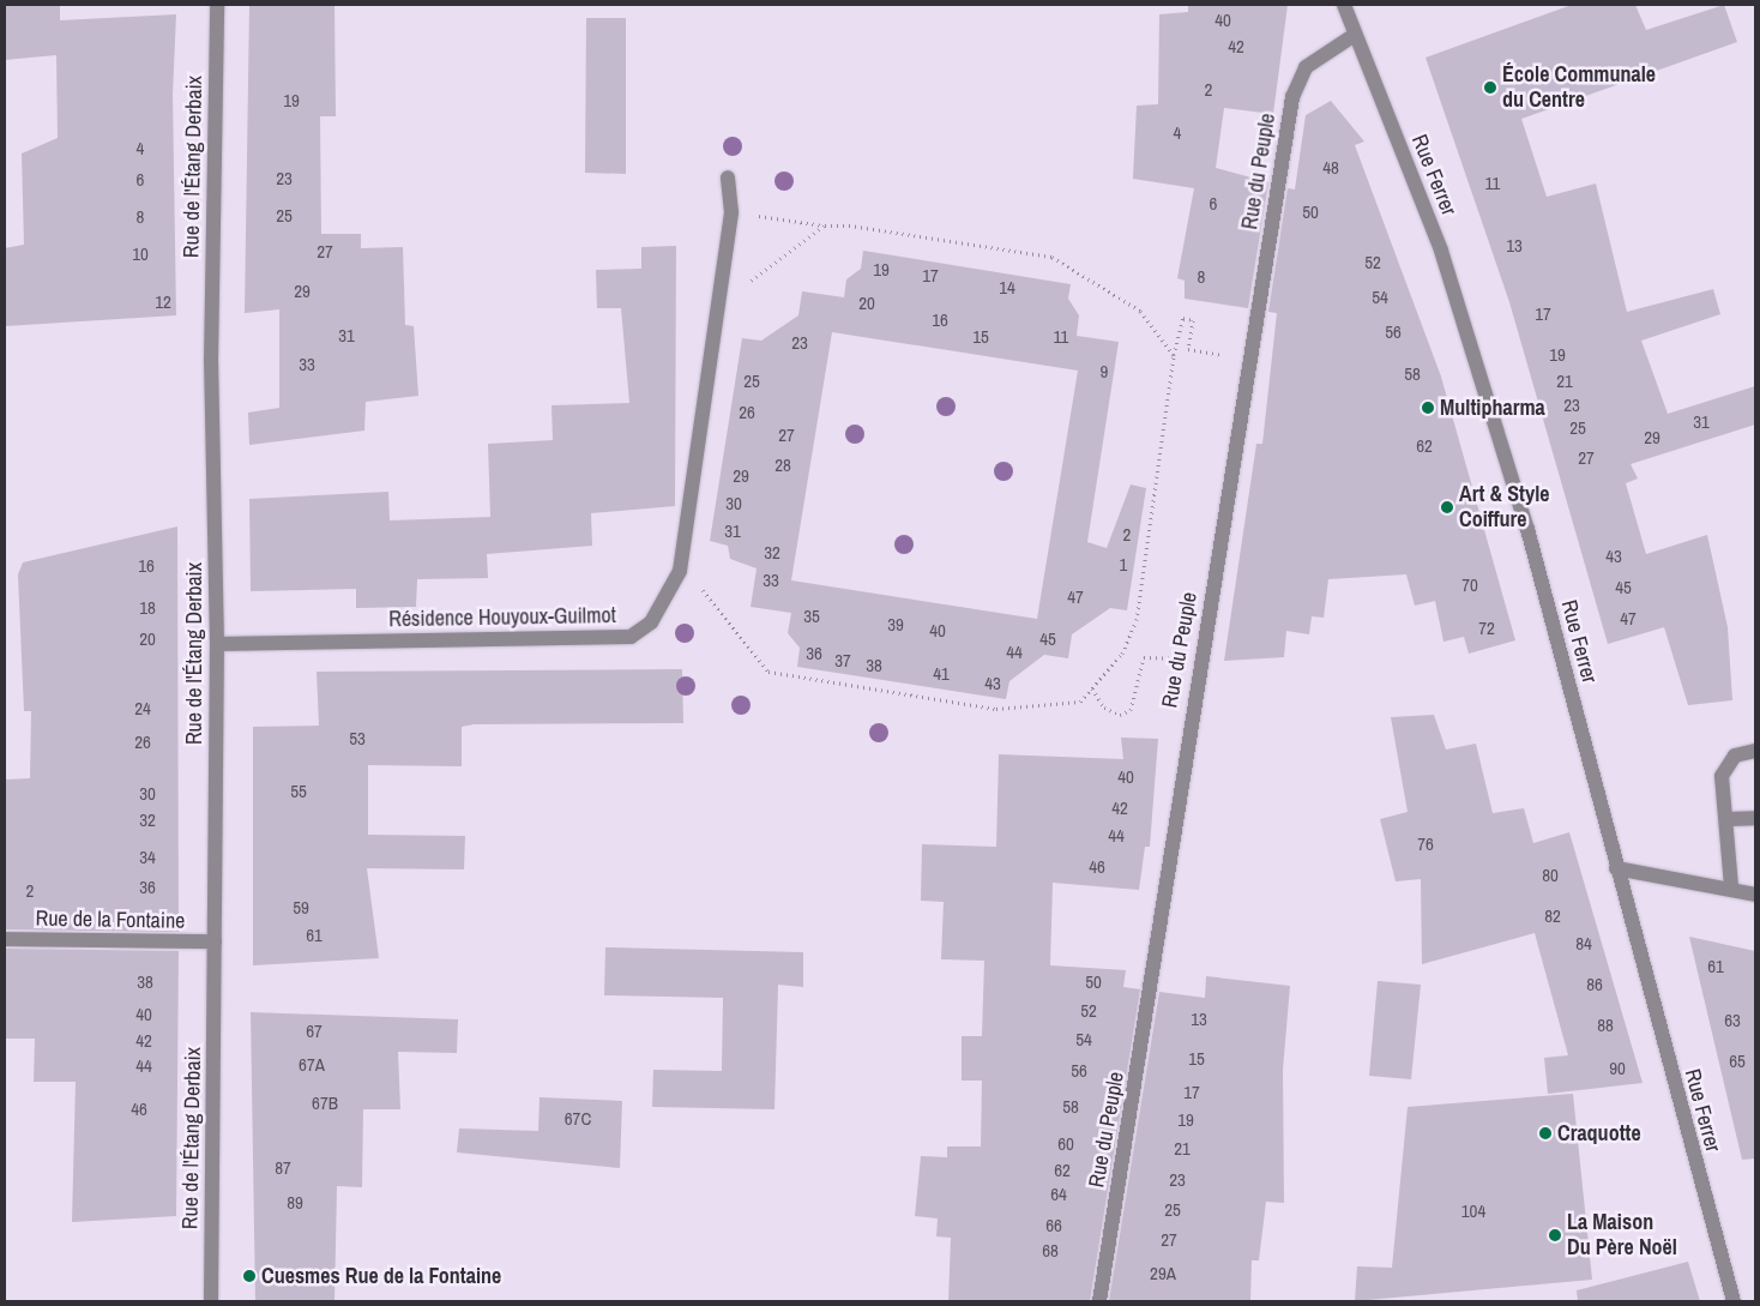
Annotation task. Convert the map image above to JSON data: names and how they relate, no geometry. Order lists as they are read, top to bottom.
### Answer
{
  "streets": {
    "street": [
      "Rue de l'Étang Derbaix",
      "Rue du Peuple",
      "Rue Ferrer",
      "Résidence Houyoux-Guilmot",
      "Rue de la Fontaine"
    ]
  },
  "crossings": [
    ["Rue de l'Étang Derbaix", "Résidence Houyoux-Guilmot"],
    ["Rue de l'Étang Derbaix", "Rue de la Fontaine"],
    ["Rue du Peuple", "Rue Ferrer"]
  ],
  "places": [
    "École Communale du Centre",
    "Multipharma",
    "Art & Style Coiffure",
    "Craquotte",
    "La Maison Du Père Noël",
    "Cuesmes Rue de la Fontaine"
  ],
  "house_numbers": [
    "40",
    "42",
    "2",
    "19",
    "4",
    "4",
    "48",
    "23",
    "6",
    "11",
    "6",
    "50",
    "25",
    "8",
    "13",
    "27",
    "10",
    "52",
    "19",
    "17",
    "8",
    "14",
    "29",
    "54",
    "12",
    "20",
    "17",
    "16",
    "56",
    "31",
    "15",
    "11",
    "23",
    "19",
    "33",
    "9",
    "58",
    "25",
    "21",
    "23",
    "26",
    "31",
    "25",
    "27",
    "29",
    "62",
    "27",
    "28",
    "29",
    "30",
    "31",
    "2",
    "32",
    "43",
    "1",
    "16",
    "33",
    "70",
    "45",
    "47",
    "18",
    "35",
    "47",
    "39",
    "72",
    "40",
    "20",
    "45",
    "44",
    "36",
    "37",
    "38",
    "41",
    "43",
    "24",
    "53",
    "26",
    "40",
    "55",
    "30",
    "42",
    "32",
    "44",
    "76",
    "34",
    "46",
    "80",
    "36",
    "2",
    "59",
    "82",
    "61",
    "84",
    "61",
    "38",
    "50",
    "86",
    "52",
    "40",
    "13",
    "63",
    "88",
    "67",
    "54",
    "42",
    "15",
    "65",
    "67A",
    "44",
    "90",
    "56",
    "17",
    "67B",
    "58",
    "46",
    "67C",
    "19",
    "60",
    "21",
    "87",
    "62",
    "23",
    "64",
    "89",
    "25",
    "104",
    "66",
    "27",
    "68",
    "29A"
  ]
}
